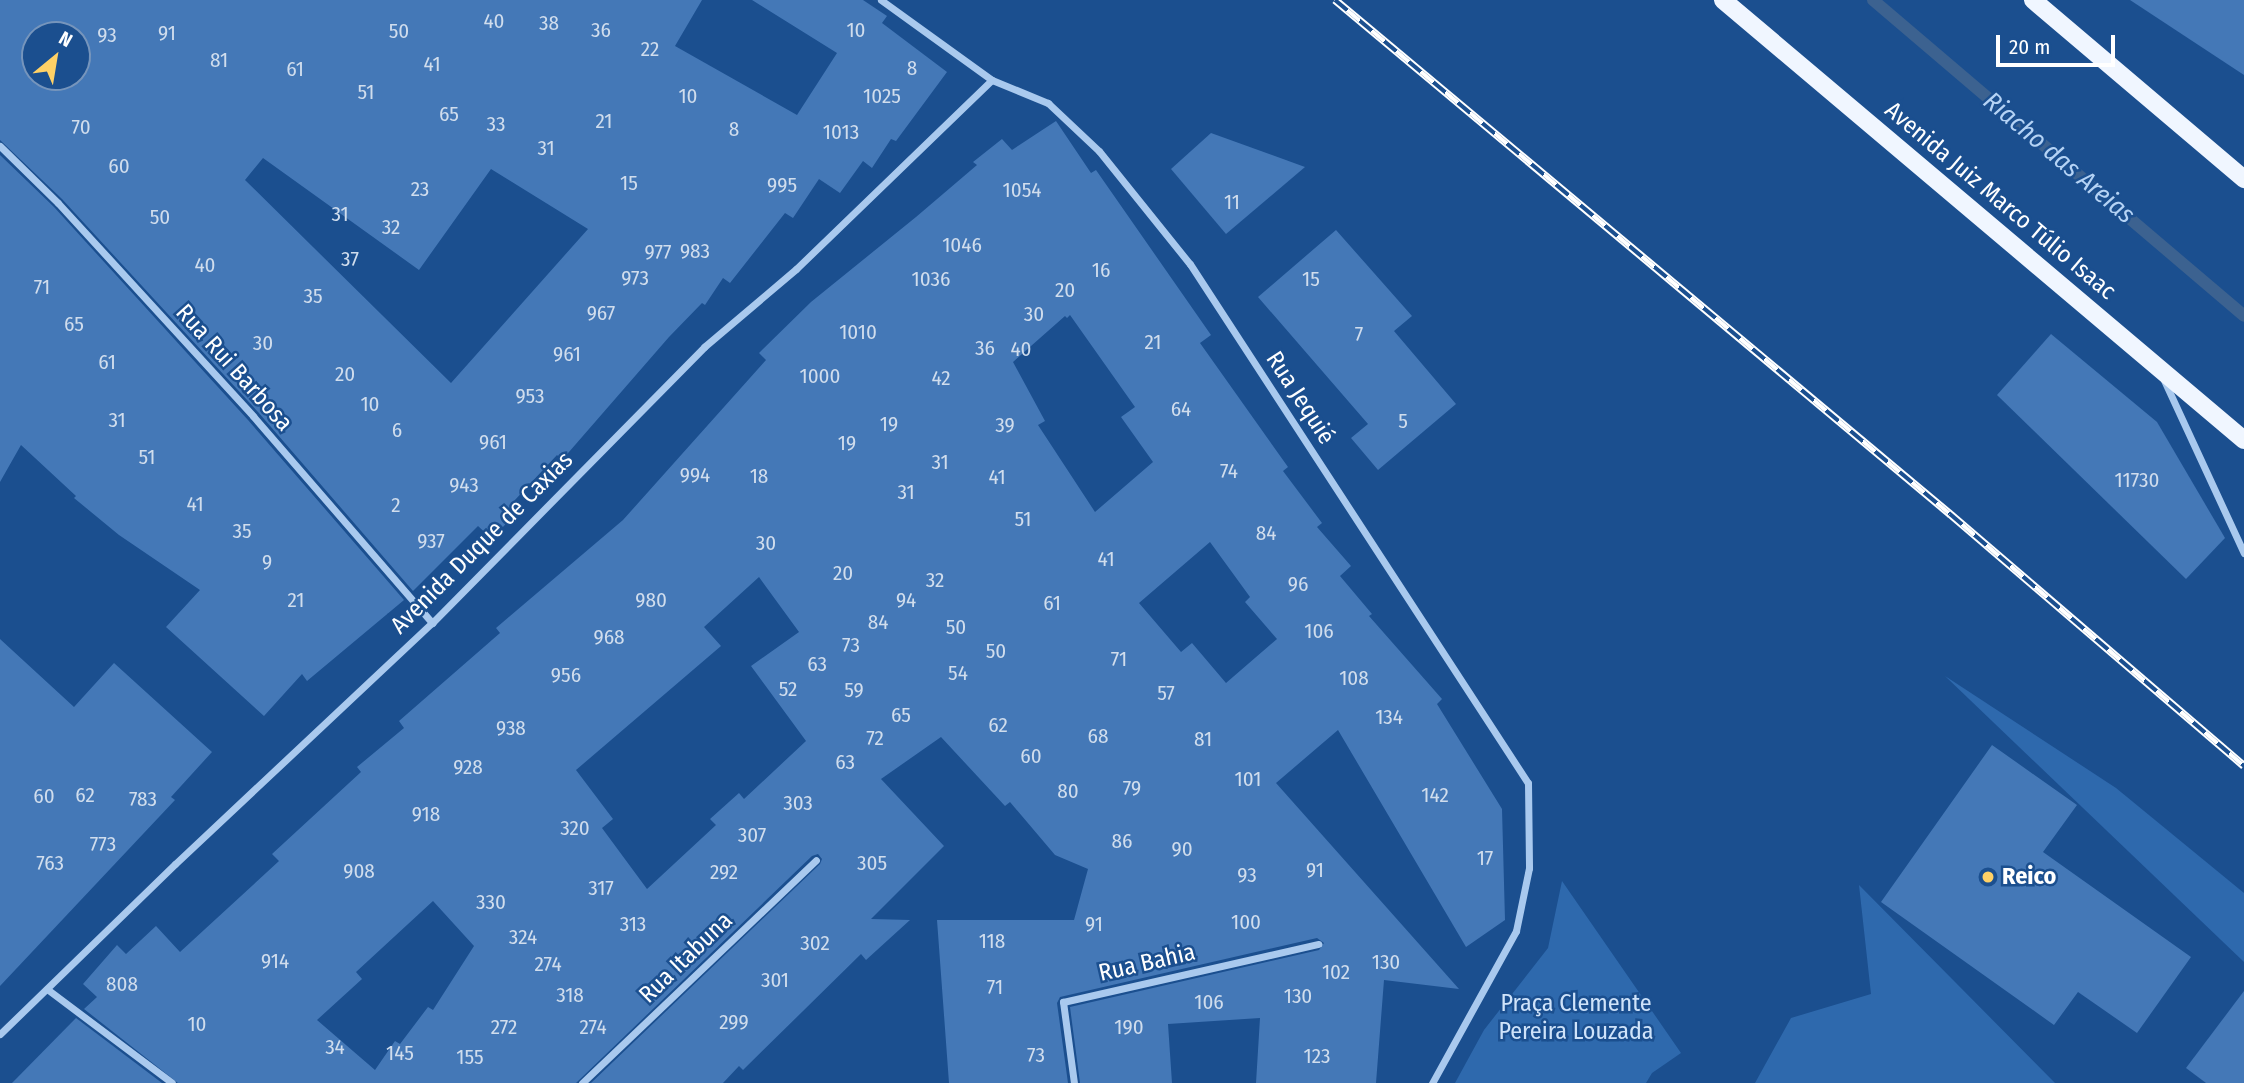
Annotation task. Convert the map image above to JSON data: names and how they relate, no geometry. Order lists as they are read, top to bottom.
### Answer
{
  "streets": {
    "main road": ["Avenida Juiz Marco Túlio Isaac"],
    "street": [
      "Rua Rui Barbosa",
      "Rua Jequié",
      "Avenida Duque de Caxias",
      "Rua Itabuna",
      "Rua Bahia"
    ]
  },
  "crossings": [
    ["Rua Rui Barbosa", "Avenida Duque de Caxias"],
    ["Rua Jequié", "Avenida Duque de Caxias"]
  ],
  "water": ["Riacho das Areias"],
  "parks": ["Praça Clemente Pereira Louzada"],
  "places": ["Reico"],
  "house_numbers": [
    "40",
    "38",
    "36",
    "10",
    "50",
    "91",
    "93",
    "22",
    "81",
    "41",
    "8",
    "61",
    "51",
    "10",
    "1025",
    "65",
    "21",
    "33",
    "70",
    "8",
    "1013",
    "31",
    "60",
    "15",
    "995",
    "23",
    "1054",
    "11",
    "31",
    "50",
    "32",
    "1046",
    "983",
    "977",
    "37",
    "40",
    "16",
    "973",
    "1036",
    "15",
    "71",
    "20",
    "35",
    "967",
    "30",
    "65",
    "1010",
    "7",
    "21",
    "30",
    "36",
    "40",
    "961",
    "61",
    "20",
    "1000",
    "42",
    "953",
    "10",
    "64",
    "31",
    "5",
    "19",
    "39",
    "6",
    "961",
    "19",
    "51",
    "31",
    "74",
    "994",
    "18",
    "41",
    "11730",
    "943",
    "31",
    "41",
    "2",
    "51",
    "35",
    "84",
    "937",
    "30",
    "41",
    "9",
    "20",
    "32",
    "96",
    "21",
    "980",
    "94",
    "61",
    "84",
    "50",
    "106",
    "968",
    "73",
    "50",
    "71",
    "63",
    "54",
    "956",
    "108",
    "52",
    "59",
    "57",
    "65",
    "134",
    "62",
    "938",
    "68",
    "72",
    "81",
    "60",
    "63",
    "928",
    "101",
    "79",
    "80",
    "62",
    "142",
    "60",
    "783",
    "303",
    "918",
    "320",
    "307",
    "86",
    "773",
    "90",
    "17",
    "763",
    "305",
    "91",
    "908",
    "292",
    "93",
    "317",
    "330",
    "100",
    "313",
    "91",
    "324",
    "118",
    "302",
    "914",
    "130",
    "274",
    "102",
    "301",
    "808",
    "71",
    "318",
    "130",
    "106",
    "299",
    "10",
    "272",
    "274",
    "190",
    "34",
    "145",
    "73",
    "123",
    "155"
  ],
  "scale_bar": "20 m",
  "north": "top right"
}
